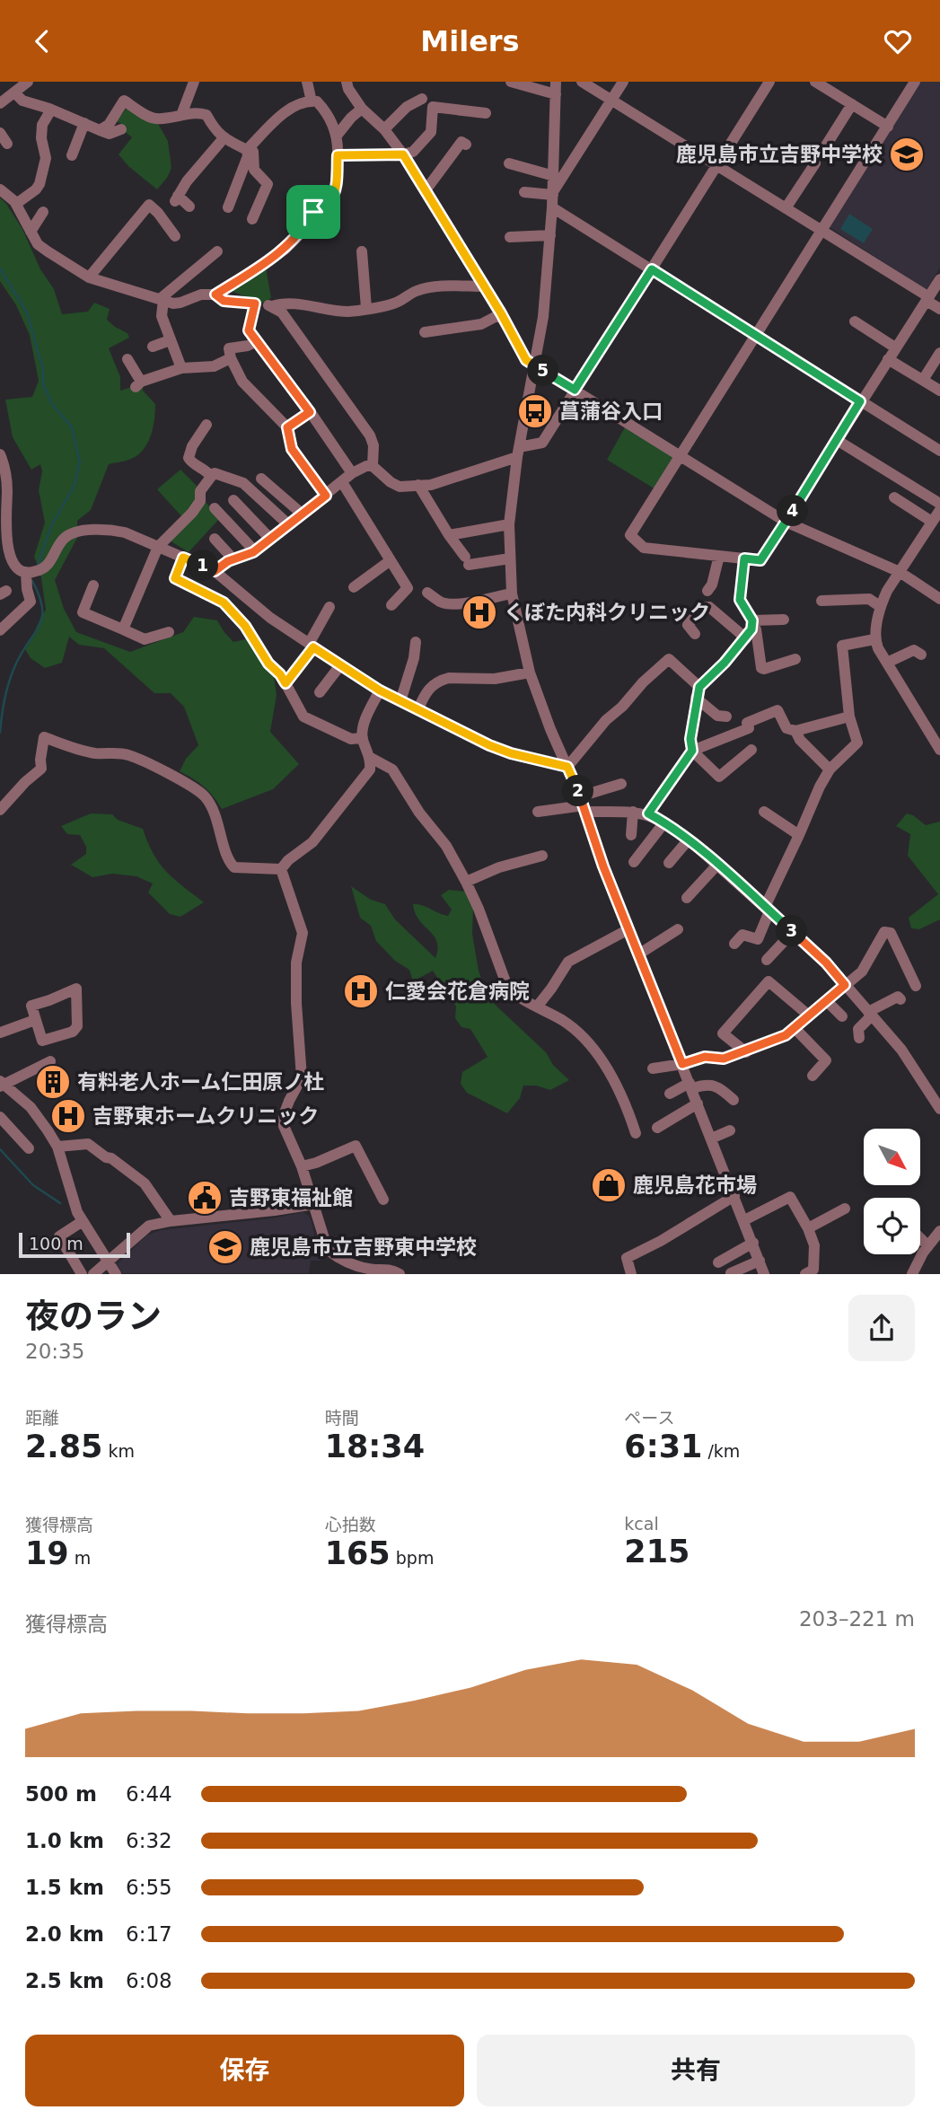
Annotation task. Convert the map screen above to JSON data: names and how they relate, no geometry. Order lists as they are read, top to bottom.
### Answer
{
  "places": {
    "school or university": ["鹿児島市立吉野中学校", "鹿児島市立吉野東中学校"],
    "bus stop": ["菖蒲谷入口"],
    "hospital": ["くぼた内科クリニック", "仁愛会花倉病院", "吉野東ホームクリニック"],
    "building": ["有料老人ホーム仁田原ノ杜"],
    "shop": ["鹿児島花市場"],
    "public building": ["吉野東福祉館"]
  },
  "scale_bar": "100 m",
  "north": "bottom right",
  "page": {
    "header": "Milers",
    "pins": [
      "5",
      "4",
      "1",
      "2",
      "3"
    ],
    "scale": "100 m",
    "heading": ["夜のラン", "20:35"],
    "stats": [
      ["距離", "2.85 km"],
      ["時間", "18:34"],
      ["ペース", "6:31 /km"],
      ["獲得標高", "19 m"],
      ["心拍数", "165 bpm"],
      ["kcal", "215"]
    ],
    "chart": ["獲得標高", "203–221 m"],
    "list": [
      {
        "name": "500 m",
        "note": "6:44"
      },
      {
        "name": "1.0 km",
        "note": "6:32"
      },
      {
        "name": "1.5 km",
        "note": "6:55"
      },
      {
        "name": "2.0 km",
        "note": "6:17"
      },
      {
        "name": "2.5 km",
        "note": "6:08"
      }
    ],
    "buttons": ["保存", "共有"]
  }
}
